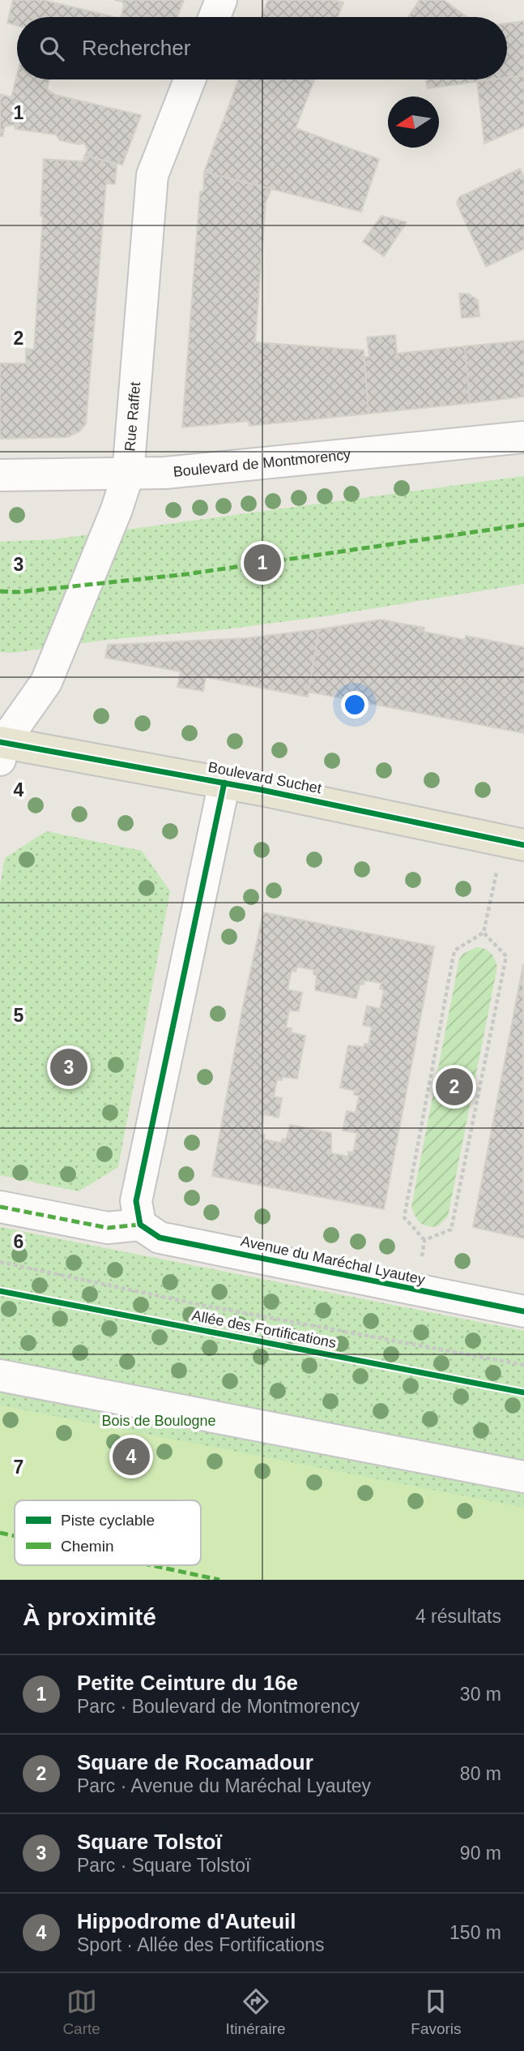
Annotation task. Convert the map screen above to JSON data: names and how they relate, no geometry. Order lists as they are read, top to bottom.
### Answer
{
  "streets": {
    "main road": ["Boulevard Suchet"],
    "street": ["Rue Raffet", "Boulevard de Montmorency", "Avenue du Maréchal Lyautey"],
    "cycle path": ["Allée des Fortifications"]
  },
  "crossings": [
    ["Rue Raffet", "Boulevard de Montmorency"],
    ["Rue Raffet", "Boulevard Suchet"]
  ],
  "parks": ["Bois de Boulogne"],
  "legend": ["Piste cyclable", "Chemin"],
  "north": "left",
  "page": {
    "search": "Rechercher",
    "pins": [
      "1",
      "3",
      "2",
      "4"
    ],
    "heading": ["À proximité", "4 résultats"],
    "list": [
      {
        "mark": "1",
        "name": "Petite Ceinture du 16e",
        "note": "Parc · Boulevard de Montmorency",
        "value": "30 m"
      },
      {
        "mark": "2",
        "name": "Square de Rocamadour",
        "note": "Parc · Avenue du Maréchal Lyautey",
        "value": "80 m"
      },
      {
        "mark": "3",
        "name": "Square Tolstoï",
        "note": "Parc · Square Tolstoï",
        "value": "90 m"
      },
      {
        "mark": "4",
        "name": "Hippodrome d'Auteuil",
        "note": "Sport · Allée des Fortifications",
        "value": "150 m"
      }
    ],
    "nav": ["Carte", "Itinéraire", "Favoris"]
  },
  "grid": {
    "rows": [
      "1",
      "2",
      "3",
      "4",
      "5",
      "6",
      "7"
    ]
  }
}
